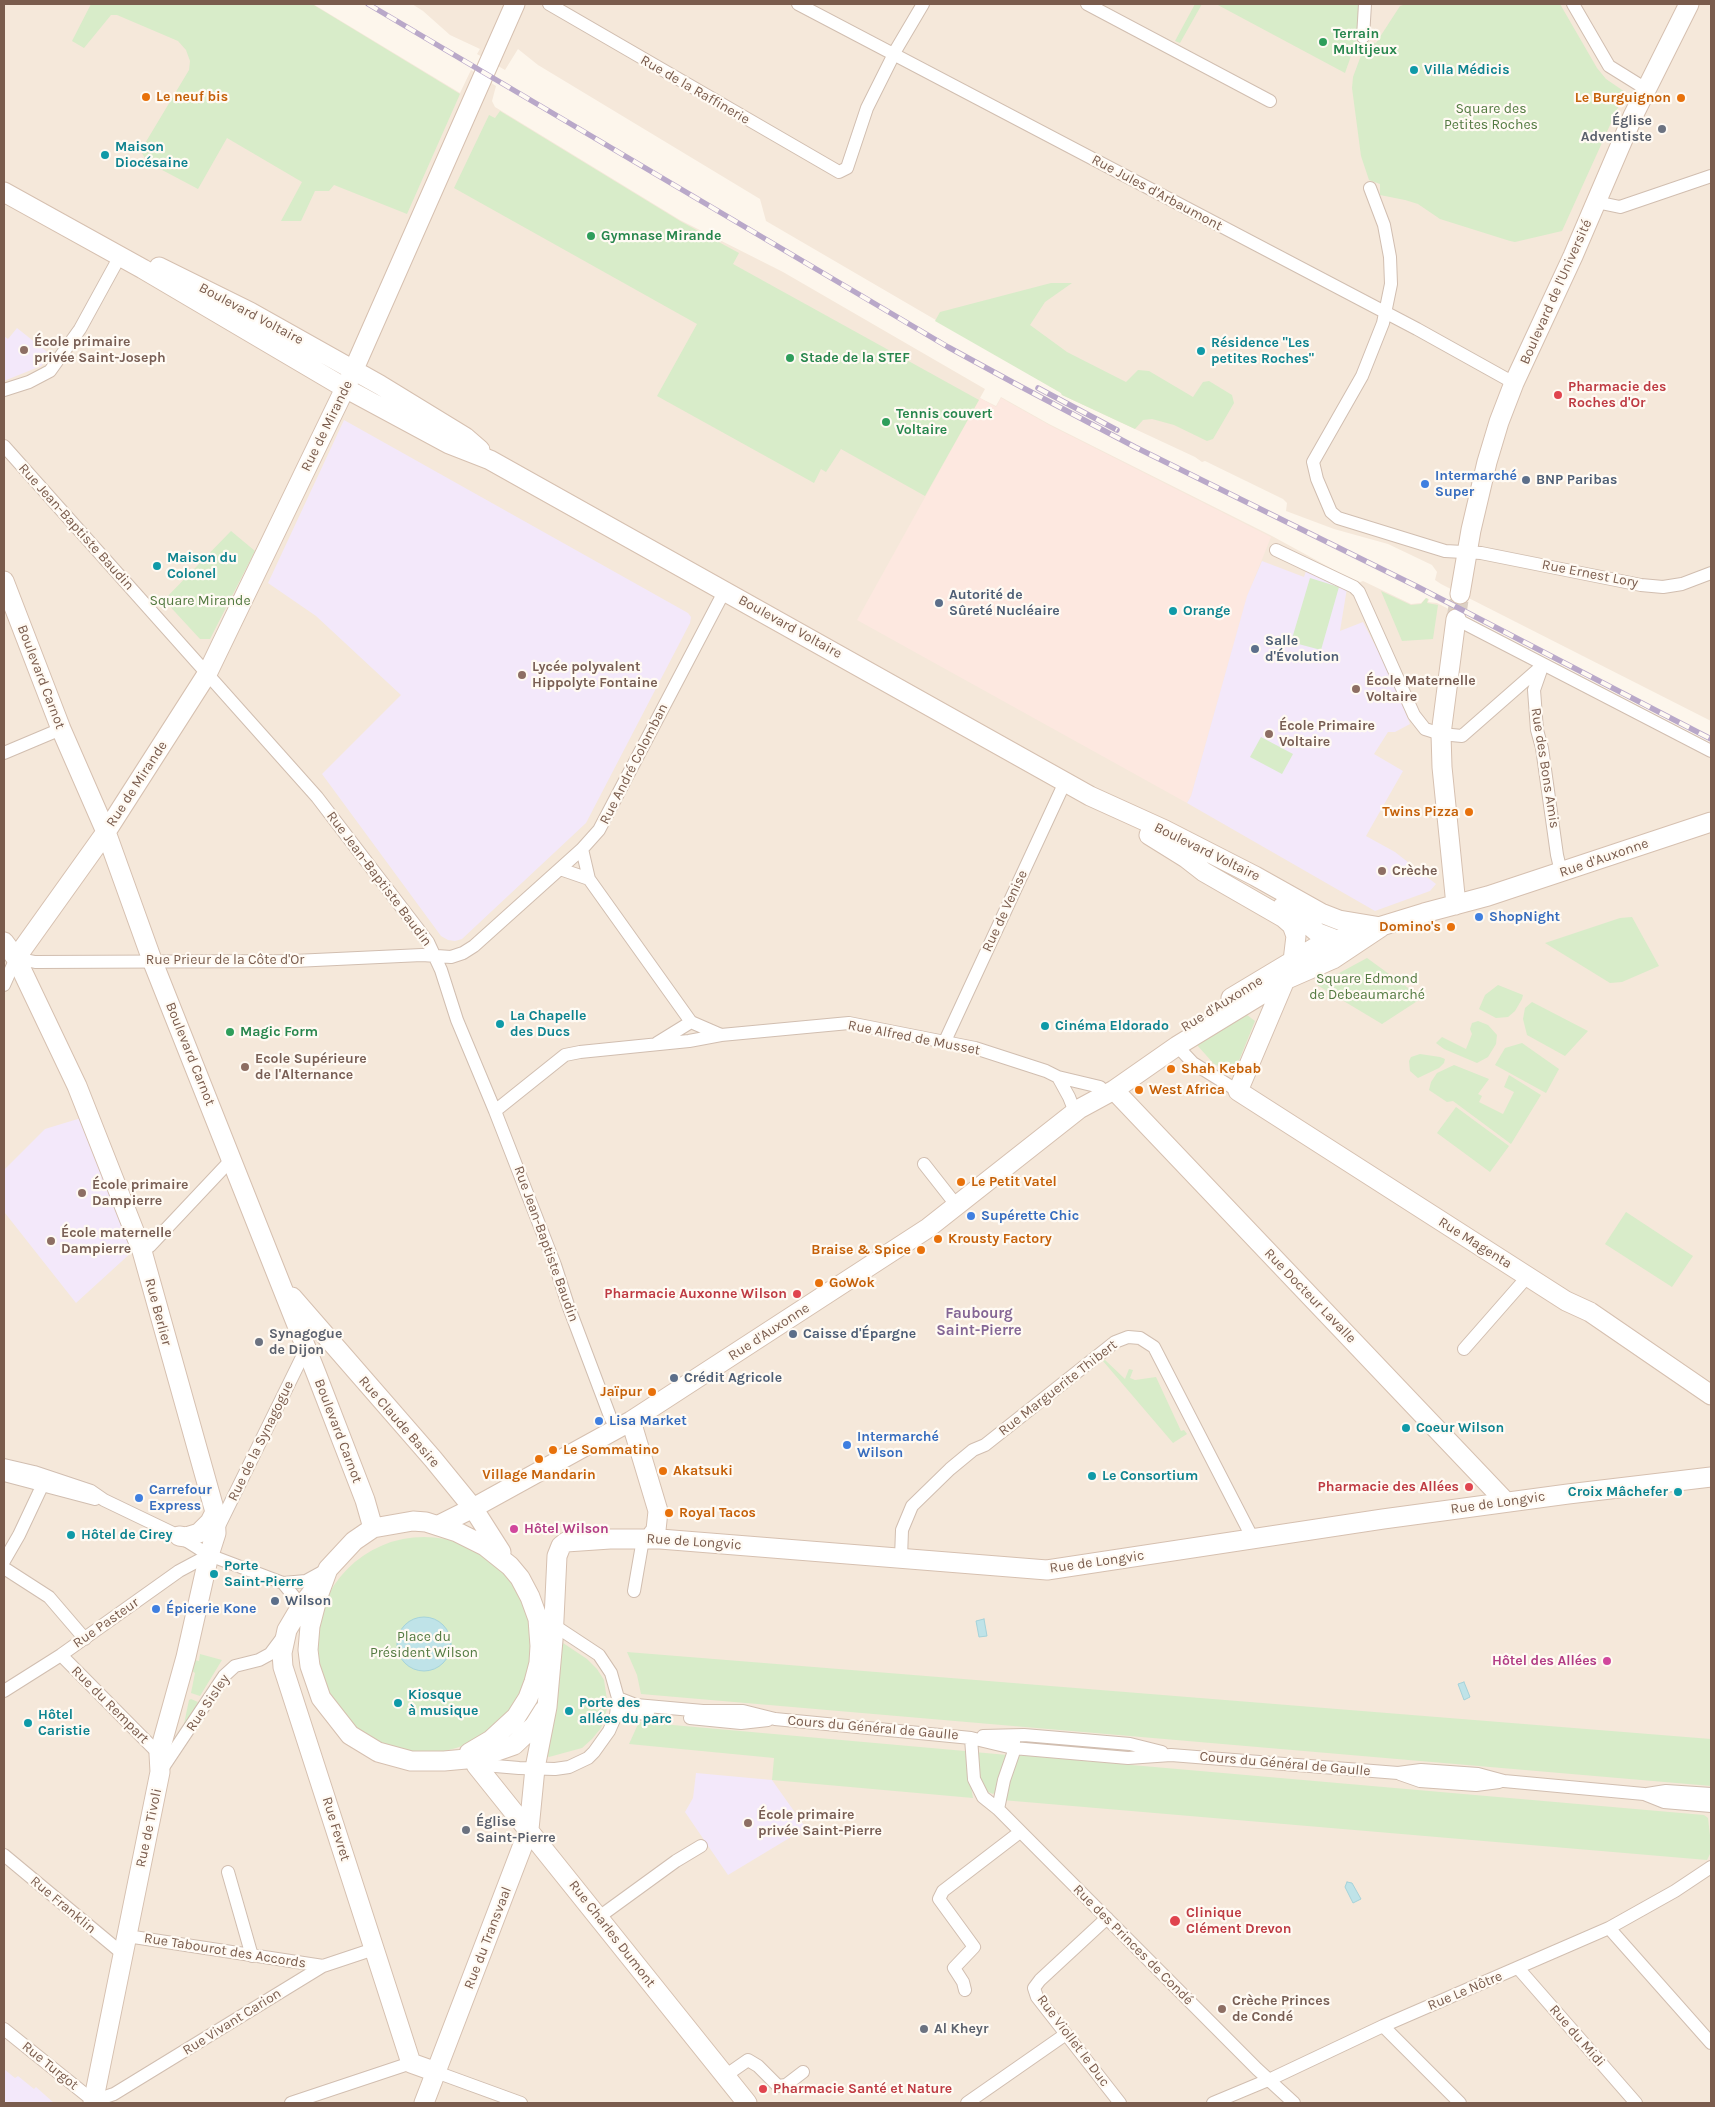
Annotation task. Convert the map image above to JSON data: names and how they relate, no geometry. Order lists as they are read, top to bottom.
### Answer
{
  "streets": {
    "street": [
      "Rue de la Raffinerie",
      "Rue Jules d'Arbaumont",
      "Boulevard de l'Université",
      "Boulevard Voltaire",
      "Rue de Mirande",
      "Rue Jean-Baptiste Baudin",
      "Rue Ernest Lory",
      "Boulevard Carnot",
      "Rue André Colomban",
      "Rue des Bons Amis",
      "Rue d'Auxonne",
      "Rue de Venise",
      "Rue Prieur de la Côte d'Or",
      "Rue Alfred de Musset",
      "Rue Magenta",
      "Rue Docteur Lavalle",
      "Rue Berlier",
      "Rue Marguerite Thibert",
      "Rue Claude Basire",
      "Rue de la Synagogue",
      "Rue de Longvic",
      "Rue Pasteur",
      "Rue Sisley",
      "Rue du Rempart",
      "Cours du Général de Gaulle",
      "Rue de Tivoli",
      "Rue Fevret",
      "Rue Franklin",
      "Rue Charles Dumont",
      "Rue du Transvaal",
      "Rue des Princes de Condé",
      "Rue Tabourot des Accords",
      "Rue Le Nôtre",
      "Rue Vivant Carion",
      "Rue du Midi",
      "Rue Viollet le Duc",
      "Rue Turgot"
    ]
  },
  "crossings": [
    ["Rue de la Raffinerie", "Rue Jules d'Arbaumont"],
    ["Rue Jules d'Arbaumont", "Boulevard de l'Université"],
    ["Rue Jules d'Arbaumont", "Rue Ernest Lory"],
    ["Boulevard de l'Université", "Rue Ernest Lory"],
    ["Boulevard Voltaire", "Rue de Mirande"],
    ["Boulevard Voltaire", "Rue André Colomban"],
    ["Boulevard Voltaire", "Rue d'Auxonne"],
    ["Boulevard Voltaire", "Rue de Venise"],
    ["Rue de Mirande", "Rue Jean-Baptiste Baudin"],
    ["Rue de Mirande", "Boulevard Carnot"],
    ["Rue de Mirande", "Rue Prieur de la Côte d'Or"],
    ["Rue de Mirande", "Rue Berlier"],
    ["Rue Jean-Baptiste Baudin", "Rue André Colomban"],
    ["Rue Jean-Baptiste Baudin", "Rue d'Auxonne"],
    ["Rue Jean-Baptiste Baudin", "Rue Prieur de la Côte d'Or"],
    ["Boulevard Carnot", "Rue Prieur de la Côte d'Or"],
    ["Boulevard Carnot", "Rue Claude Basire"],
    ["Boulevard Carnot", "Rue de la Synagogue"],
    ["Rue André Colomban", "Rue Prieur de la Côte d'Or"],
    ["Rue des Bons Amis", "Rue d'Auxonne"],
    ["Rue d'Auxonne", "Rue Alfred de Musset"],
    ["Rue d'Auxonne", "Rue Docteur Lavalle"],
    ["Rue d'Auxonne", "Rue Claude Basire"],
    ["Rue de Venise", "Rue Alfred de Musset"],
    ["Rue Prieur de la Côte d'Or", "Rue Berlier"],
    ["Rue Alfred de Musset", "Rue Docteur Lavalle"],
    ["Rue Docteur Lavalle", "Rue de Longvic"],
    ["Rue Berlier", "Rue de la Synagogue"],
    ["Rue Berlier", "Rue Pasteur"],
    ["Rue Berlier", "Rue de Tivoli"],
    ["Rue Marguerite Thibert", "Rue de Longvic"],
    ["Rue Pasteur", "Rue du Rempart"],
    ["Rue Pasteur", "Rue de Tivoli"],
    ["Rue Sisley", "Rue du Rempart"],
    ["Rue Sisley", "Rue de Tivoli"],
    ["Rue Sisley", "Rue Fevret"],
    ["Rue du Rempart", "Rue de Tivoli"],
    ["Cours du Général de Gaulle", "Rue des Princes de Condé"],
    ["Rue de Tivoli", "Rue Franklin"],
    ["Rue de Tivoli", "Rue Tabourot des Accords"],
    ["Rue de Tivoli", "Rue Vivant Carion"],
    ["Rue de Tivoli", "Rue Turgot"],
    ["Rue Fevret", "Rue Vivant Carion"],
    ["Rue Franklin", "Rue Tabourot des Accords"],
    ["Rue Charles Dumont", "Rue du Transvaal"],
    ["Rue des Princes de Condé", "Rue Le Nôtre"],
    ["Rue des Princes de Condé", "Rue Viollet le Duc"],
    ["Rue Tabourot des Accords", "Rue Vivant Carion"],
    ["Rue Le Nôtre", "Rue du Midi"],
    ["Rue Vivant Carion", "Rue Turgot"]
  ],
  "districts": ["Faubourg Saint-Pierre"],
  "parks": [
    "Square des Petites Roches",
    "Square Mirande",
    "Square Edmond de Debeaumarché",
    "Place du Président Wilson"
  ],
  "places": [
    "Terrain Multijeux",
    "Villa Médicis",
    "Le neuf bis",
    "Le Burguignon",
    "Église Adventiste",
    "Maison Diocésaine",
    "Gymnase Mirande",
    "École primaire privée Saint-Joseph",
    "Résidence \"Les petites Roches\"",
    "Stade de la STEF",
    "Pharmacie des Roches d'Or",
    "Tennis couvert Voltaire",
    "BNP Paribas",
    "Intermarché Super",
    "Maison du Colonel",
    "Autorité de Sûreté Nucléaire",
    "Orange",
    "Salle d'Évolution",
    "Lycée polyvalent Hippolyte Fontaine",
    "École Maternelle Voltaire",
    "École Primaire Voltaire",
    "Twins Pizza",
    "Crèche",
    "ShopNight",
    "Domino's",
    "La Chapelle des Ducs",
    "Cinéma Eldorado",
    "Magic Form",
    "Ecole Supérieure de l'Alternance",
    "Shah Kebab",
    "West Africa",
    "Le Petit Vatel",
    "École primaire Dampierre",
    "Supérette Chic",
    "Krousty Factory",
    "École maternelle Dampierre",
    "Braise & Spice",
    "GoWok",
    "Pharmacie Auxonne Wilson",
    "Caisse d'Épargne",
    "Synagogue de Dijon",
    "Crédit Agricole",
    "Jaïpur",
    "Lisa Market",
    "Coeur Wilson",
    "Intermarché Wilson",
    "Le Sommatino",
    "Village Mandarin",
    "Akatsuki",
    "Le Consortium",
    "Pharmacie des Allées",
    "Croix Mâchefer",
    "Carrefour Express",
    "Royal Tacos",
    "Hôtel Wilson",
    "Hôtel de Cirey",
    "Porte Saint-Pierre",
    "Wilson",
    "Épicerie Kone",
    "Hôtel des Allées",
    "Kiosque à musique",
    "Porte des allées du parc",
    "Hôtel Caristie",
    "École primaire privée Saint-Pierre",
    "Église Saint-Pierre",
    "Clinique Clément Drevon",
    "Crèche Princes de Condé",
    "Al Kheyr",
    "Pharmacie Santé et Nature"
  ]
}
